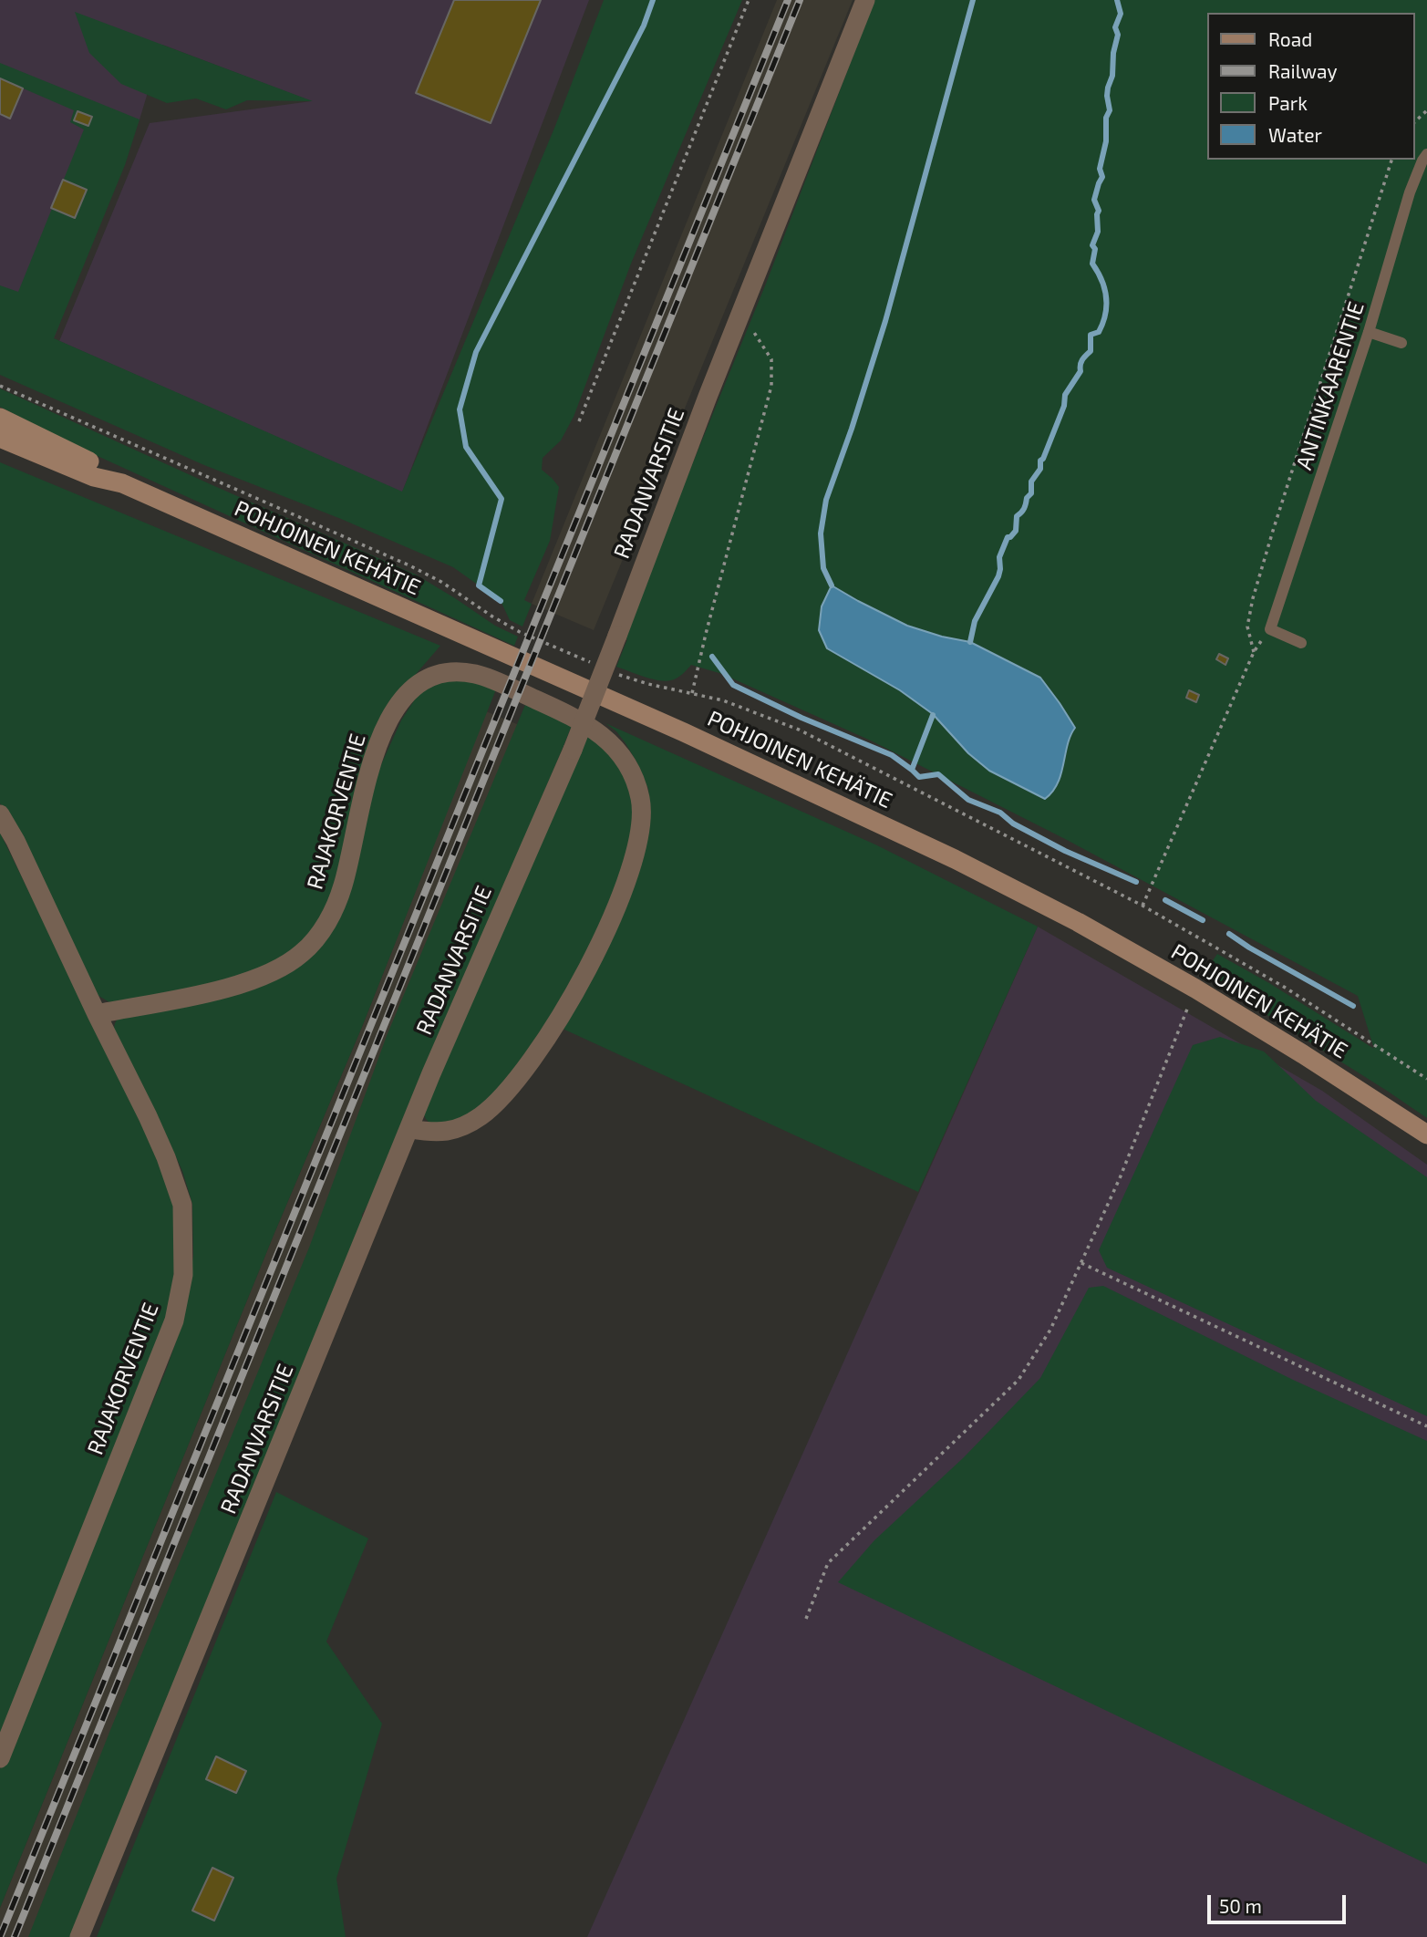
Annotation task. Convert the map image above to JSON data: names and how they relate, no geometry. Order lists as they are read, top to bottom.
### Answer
{
  "streets": {
    "main road": ["POHJOINEN KEHÄTIE"],
    "street": ["RADANVARSITIE", "RAJAKORVENTIE"],
    "lane": ["ANTINKAARENTIE"]
  },
  "crossings": [
    ["RADANVARSITIE", "RAJAKORVENTIE"]
  ],
  "legend": [
    "Road",
    "Railway",
    "Park",
    "Water"
  ],
  "scale_bar": "50 m"
}
